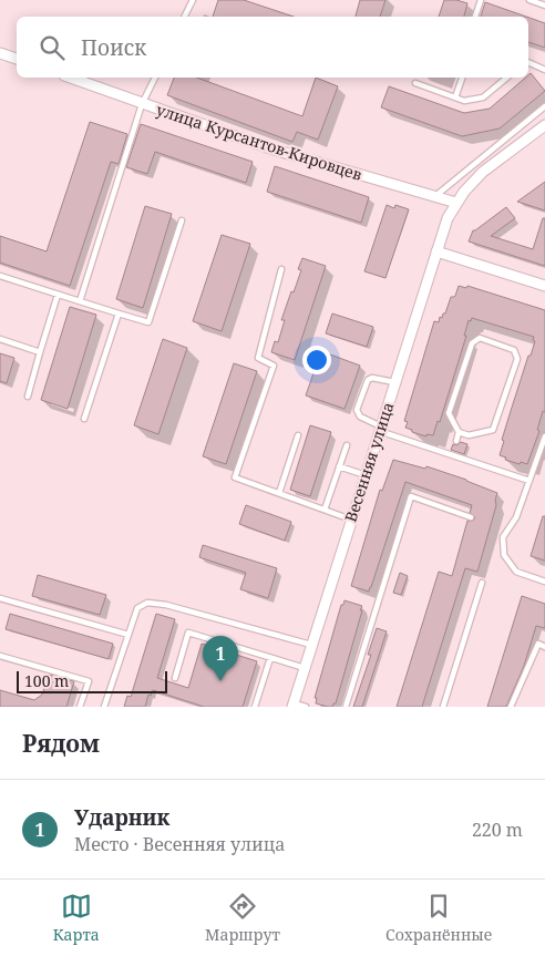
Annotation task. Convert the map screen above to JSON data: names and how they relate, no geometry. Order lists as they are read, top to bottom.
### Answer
{
  "streets": {
    "street": ["улица Курсантов-Кировцев", "Весенняя улица"]
  },
  "crossings": [
    ["улица Курсантов-Кировцев", "Весенняя улица"]
  ],
  "scale_bar": "100 m",
  "page": {
    "search": "Поиск",
    "pins": "1",
    "scale": "100 m",
    "heading": "Рядом",
    "list": [
      {
        "mark": "1",
        "name": "Ударник",
        "note": "Место · Весенняя улица",
        "value": "220 m"
      }
    ],
    "nav": ["Карта", "Маршрут", "Сохранённые"]
  }
}
